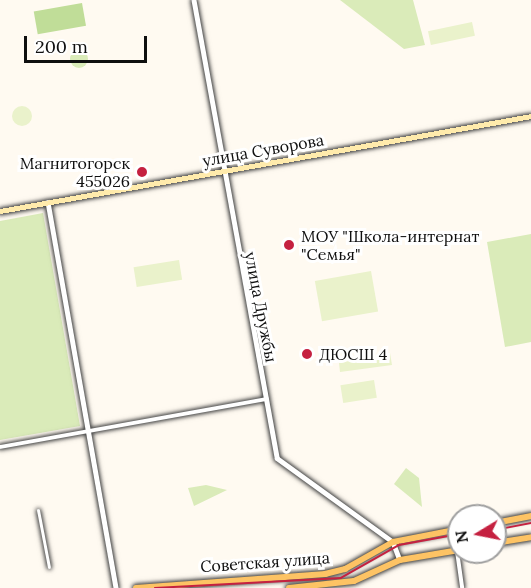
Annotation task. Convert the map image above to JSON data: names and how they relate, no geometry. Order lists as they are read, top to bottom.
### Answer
{
  "streets": {
    "main road": ["улица Суворова", "Советская улица"],
    "street": ["улица Дружбы"]
  },
  "crossings": [
    ["улица Суворова", "улица Дружбы"],
    ["улица Дружбы", "Советская улица"]
  ],
  "places": ["Магнитогорск 455026", "МОУ \"Школа-интернат \"Семья\"", "ДЮСШ 4"],
  "scale_bar": "200 m",
  "north": "left"
}
